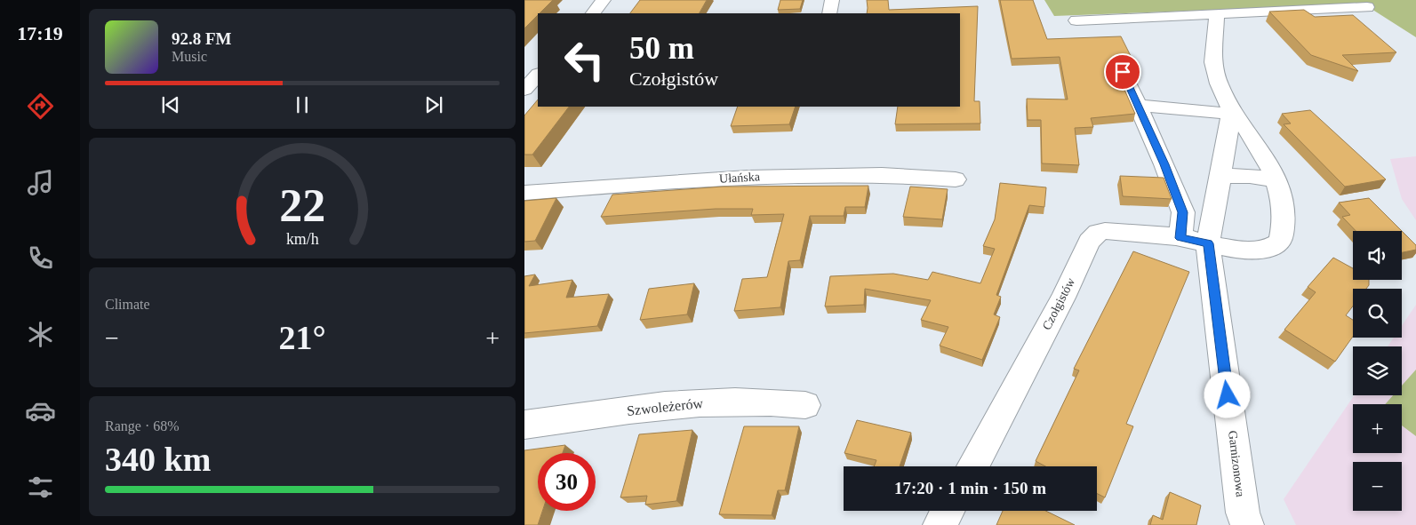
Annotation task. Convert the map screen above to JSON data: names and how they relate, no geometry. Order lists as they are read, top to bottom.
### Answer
{
  "streets": {
    "street": [
      "Ułańska",
      "Czołgistów",
      "Szwoleżerów",
      "Garnizonowa"
    ]
  },
  "crossings": [
    ["Czołgistów", "Garnizonowa"]
  ],
  "page": {
    "tabs": "17:19",
    "turn": ["50 m", "Czołgistów"],
    "song": ["92.8 FM", "Music"],
    "map_buttons": ["+", "−"],
    "tile": [
      "Climate",
      ["Range · 68%", "340 km"]
    ],
    "heat": ["−", "21°", "+"],
    "limit": "30",
    "trip": "17:20 · 1 min · 150 m",
    "gauge": ["22", "km/h"]
  }
}
